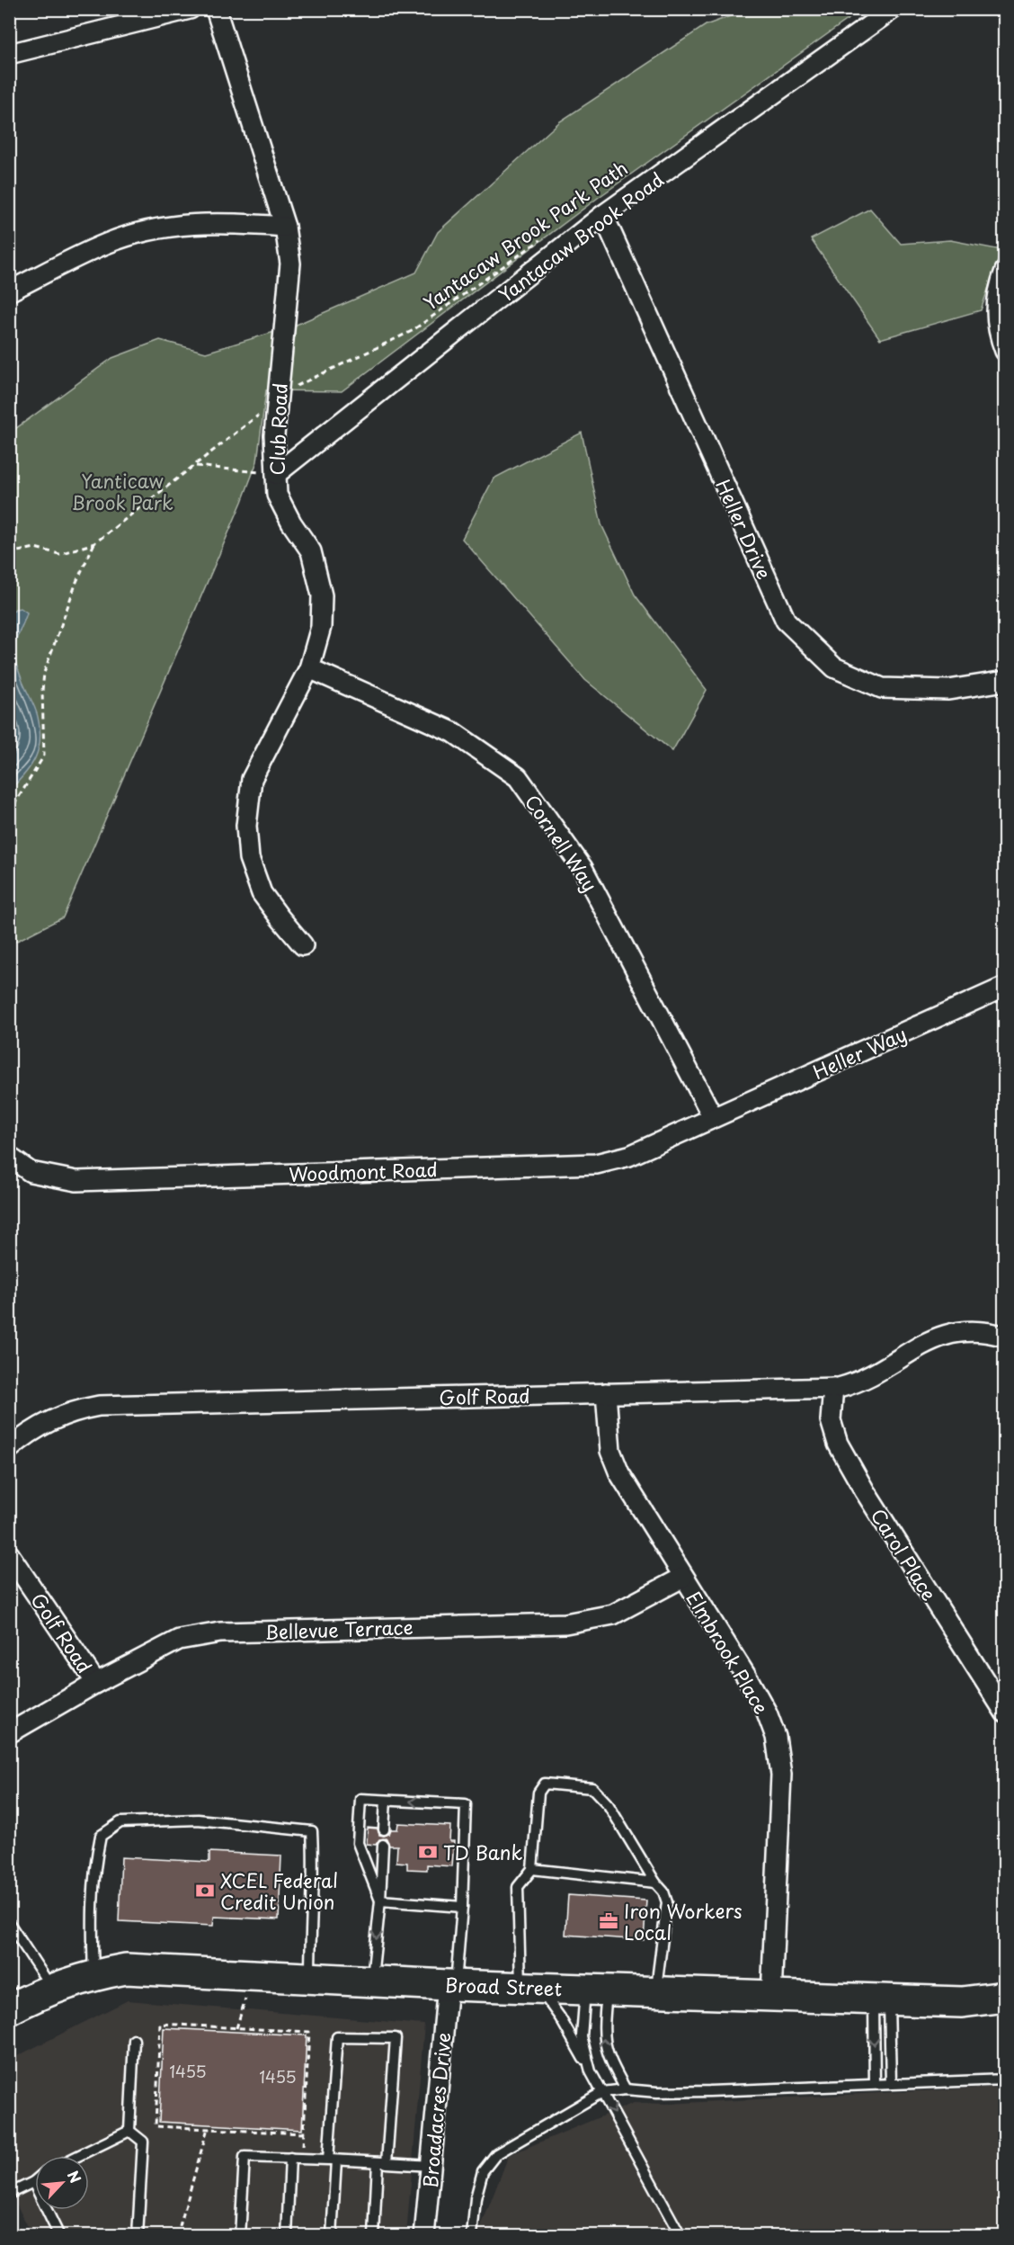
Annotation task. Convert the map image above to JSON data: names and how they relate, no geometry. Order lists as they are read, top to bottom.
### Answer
{
  "streets": {
    "main road": ["Broad Street"],
    "street": [
      "Yantacaw Brook Road",
      "Club Road",
      "Heller Drive",
      "Cornell Way",
      "Heller Way",
      "Woodmont Road",
      "Golf Road",
      "Carol Place",
      "Bellevue Terrace",
      "Elmbrook Place",
      "Broadacres Drive"
    ],
    "path": ["Yantacaw Brook Park Path"]
  },
  "crossings": [
    ["Yantacaw Brook Park Path", "Club Road"],
    ["Yantacaw Brook Road", "Club Road"],
    ["Yantacaw Brook Road", "Heller Drive"],
    ["Club Road", "Cornell Way"],
    ["Cornell Way", "Heller Way"],
    ["Cornell Way", "Woodmont Road"],
    ["Heller Way", "Woodmont Road"],
    ["Golf Road", "Carol Place"],
    ["Golf Road", "Bellevue Terrace"],
    ["Golf Road", "Elmbrook Place"],
    ["Bellevue Terrace", "Elmbrook Place"],
    ["Elmbrook Place", "Broad Street"],
    ["Broad Street", "Broadacres Drive"]
  ],
  "parks": ["Yanticaw Brook Park"],
  "places": {
    "bank": ["TD Bank", "XCEL Federal Credit Union"],
    "office": ["Iron Workers Local"]
  },
  "house_numbers": ["1455", "1455"],
  "north": "top right"
}
